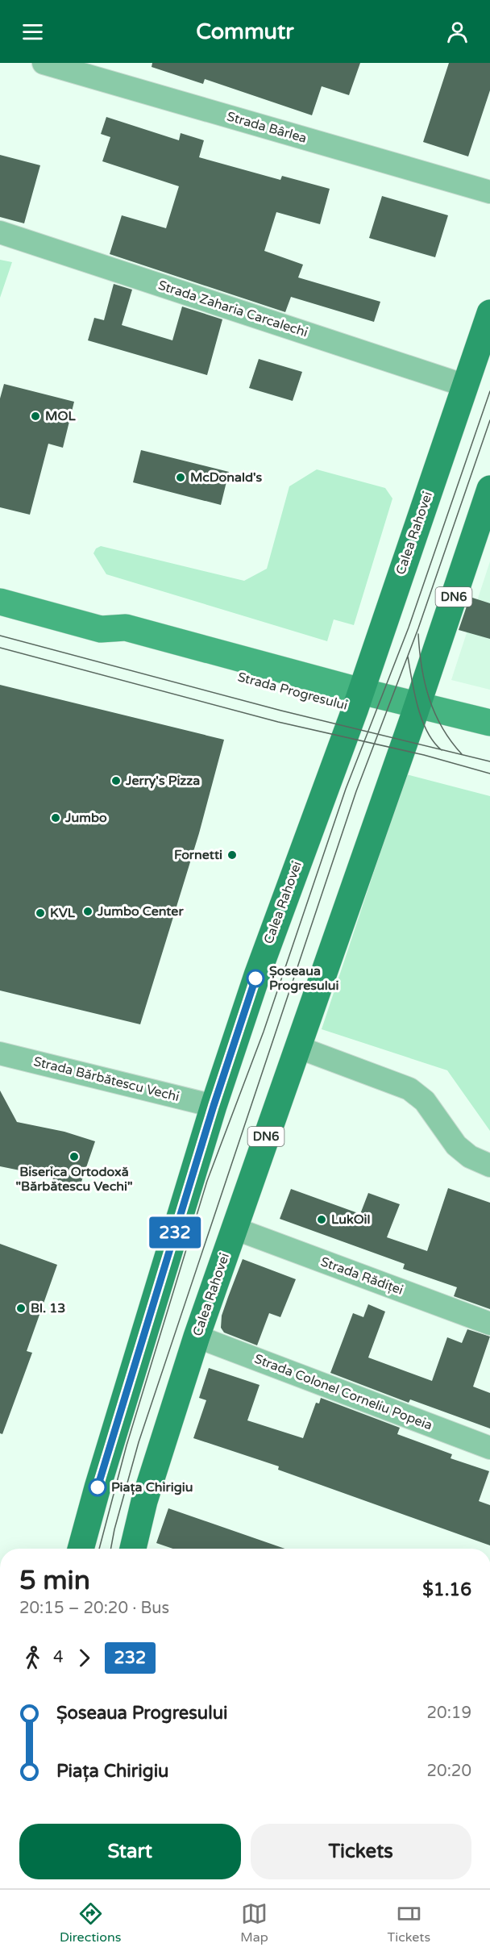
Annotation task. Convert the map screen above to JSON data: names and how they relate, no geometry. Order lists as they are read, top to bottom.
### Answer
{
  "streets": {
    "main road": ["Calea Rahovei", "DN6", "Strada Progresului"],
    "street": [
      "Strada Bârlea",
      "Strada Zaharia Carcalechi",
      "Strada Bărbătescu Vechi",
      "Strada Rădiței",
      "Strada Colonel Corneliu Popeia"
    ]
  },
  "crossings": [
    ["Strada Zaharia Carcalechi", "Calea Rahovei"],
    ["Calea Rahovei", "Strada Progresului"],
    ["Calea Rahovei", "Strada Bărbătescu Vechi"],
    ["Calea Rahovei", "Strada Rădiței"],
    ["Calea Rahovei", "Strada Colonel Corneliu Popeia"]
  ],
  "places": [
    "MOL",
    "McDonald's",
    "Jerry's Pizza",
    "Jumbo",
    "Fornetti",
    "Jumbo Center",
    "KVL",
    "Șoseaua Progresului",
    "Biserica Ortodoxă \"Bărbătescu Vechi\"",
    "LukOil",
    "Bl. 13",
    "Piața Chirigiu"
  ],
  "lines": ["bus line 232"],
  "page": {
    "header": "Commutr",
    "on_map": "232",
    "heading": ["5 min", "20:15 – 20:20 · Bus", "$1.16"],
    "legs": ["4", "232"],
    "list": [
      {
        "name": "Șoseaua Progresului",
        "value": "20:19"
      },
      {
        "name": "Piața Chirigiu",
        "value": "20:20"
      }
    ],
    "buttons": ["Start", "Tickets"],
    "tabs": ["Directions", "Map", "Tickets"]
  }
}
